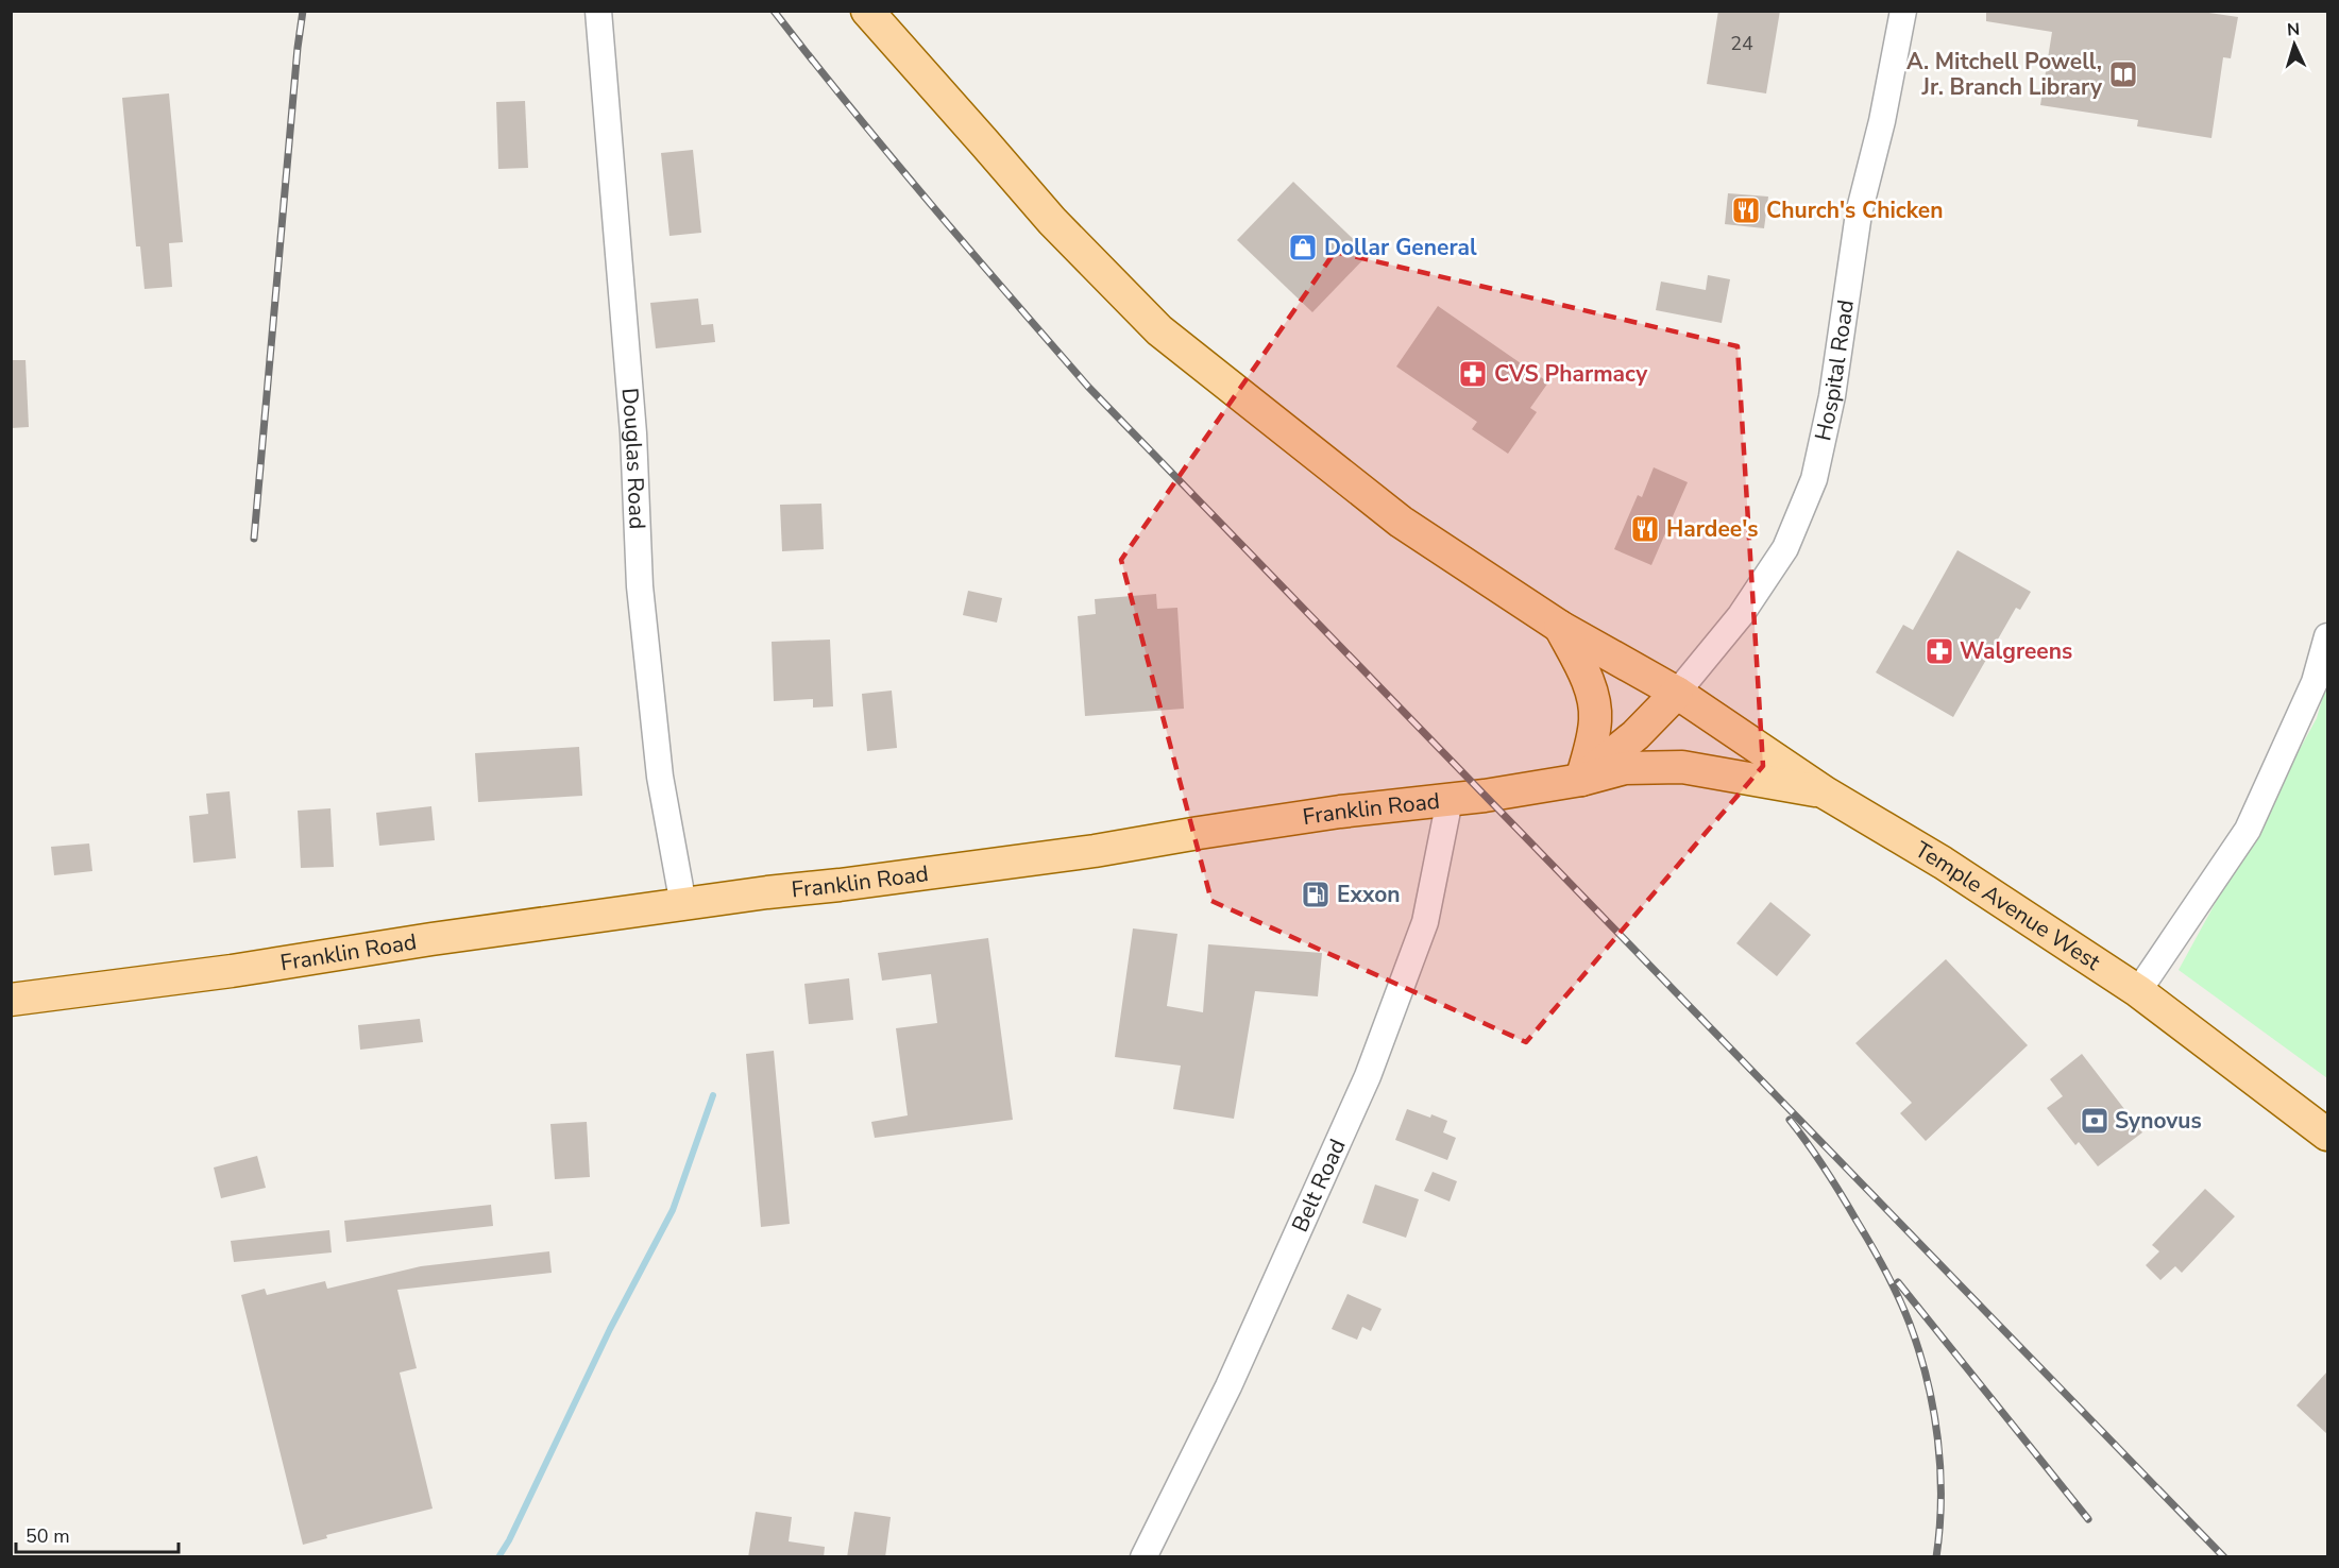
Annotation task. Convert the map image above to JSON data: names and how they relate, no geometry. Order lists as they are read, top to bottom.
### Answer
{
  "streets": {
    "main road": ["Franklin Road", "Temple Avenue West"],
    "street": ["Hospital Road", "Douglas Road", "Belt Road"]
  },
  "crossings": [
    ["Hospital Road", "Temple Avenue West"],
    ["Douglas Road", "Franklin Road"],
    ["Franklin Road", "Temple Avenue West"],
    ["Franklin Road", "Belt Road"]
  ],
  "places": {
    "library": ["A. Mitchell Powell, Jr. Branch Library"],
    "restaurant": ["Church's Chicken", "Hardee's"],
    "shop": ["Dollar General"],
    "pharmacy": ["CVS Pharmacy", "Walgreens"],
    "fuel station": ["Exxon"],
    "bank": ["Synovus"]
  },
  "house_numbers": ["24"],
  "scale_bar": "50 m",
  "north": "top"
}
